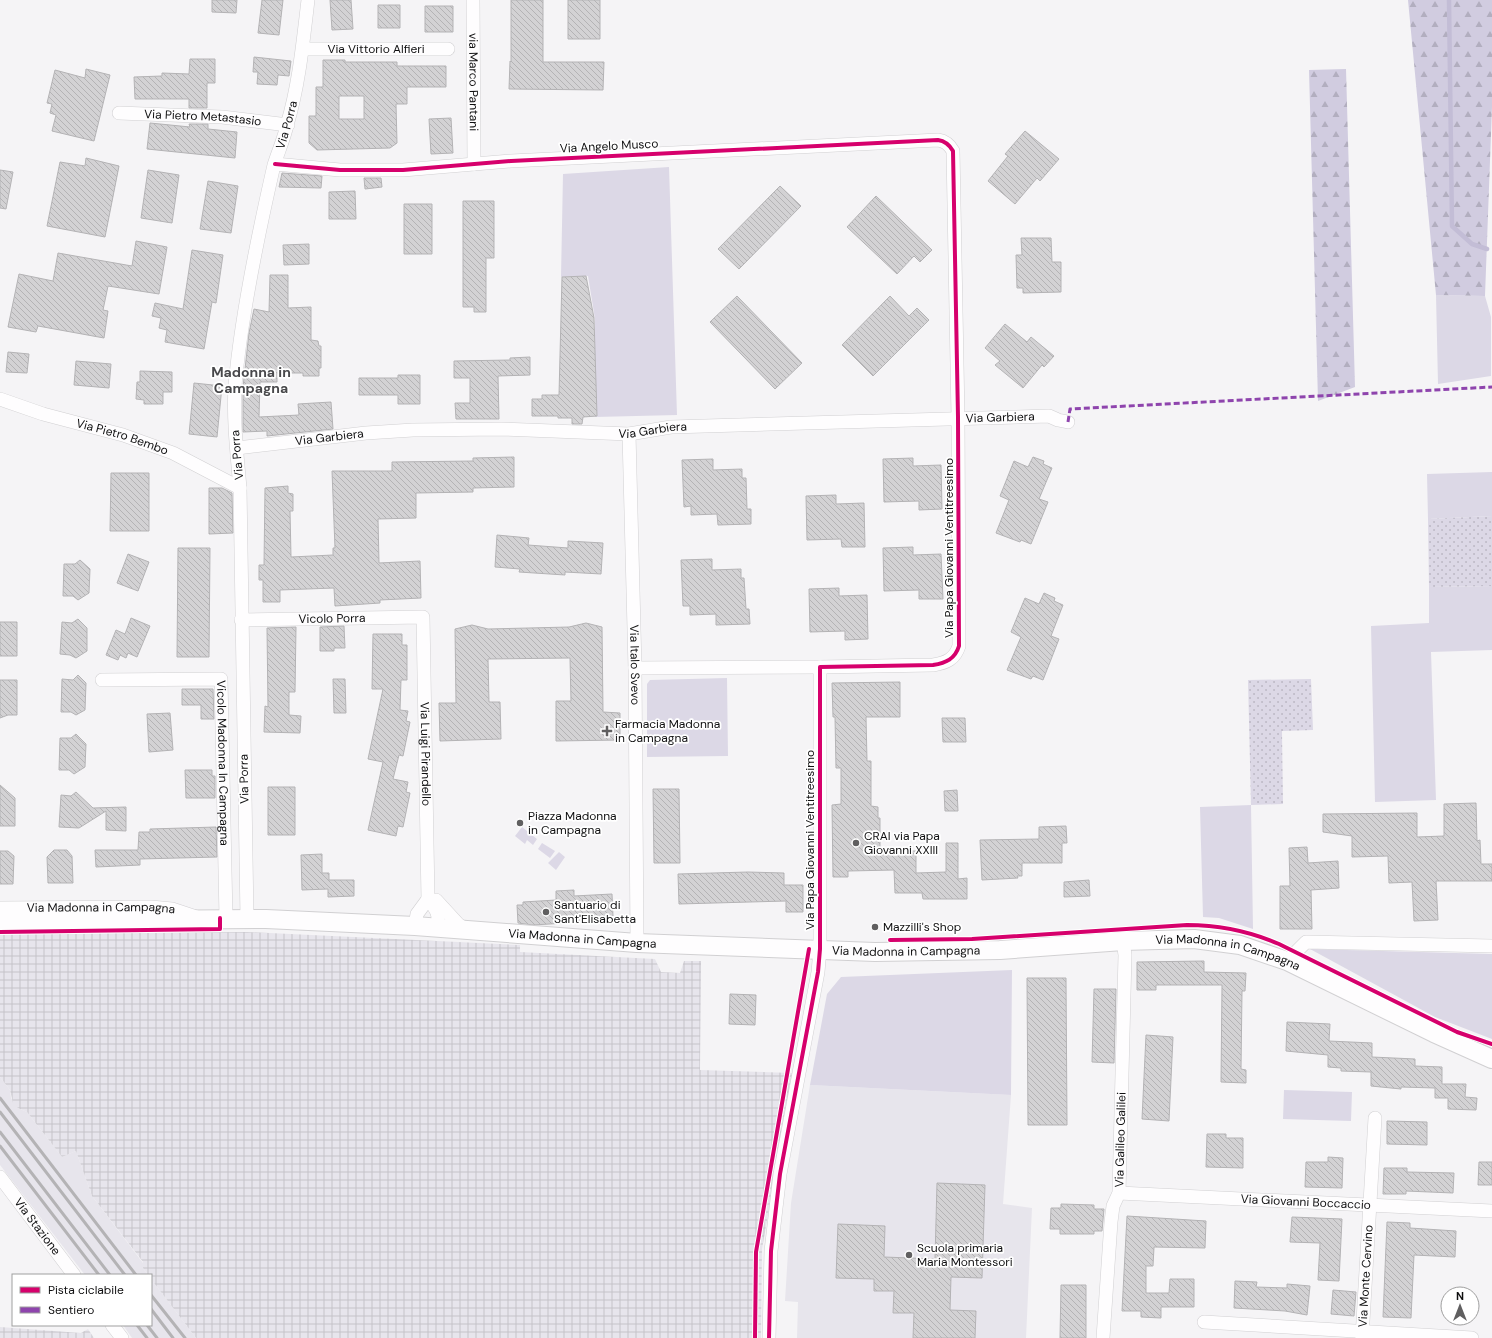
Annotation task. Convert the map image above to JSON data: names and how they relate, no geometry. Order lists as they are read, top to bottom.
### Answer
{
  "streets": {
    "street": [
      "Via Vittorio Alfieri",
      "via Marco Pantani",
      "Via Pietro Metastasio",
      "Via Porra",
      "Via Angelo Musco",
      "Via Garbiera",
      "Via Pietro Bembo",
      "Via Papa Giovanni Ventitreesimo",
      "Vicolo Porra",
      "Via Italo Svevo",
      "Via Luigi Pirandello",
      "Vicolo Madonna In Campagna",
      "Via Madonna in Campagna",
      "Via Galileo Galilei",
      "Via Giovanni Boccaccio",
      "Via Stazione",
      "Via Monte Cervino"
    ]
  },
  "crossings": [
    ["Via Vittorio Alfieri", "Via Porra"],
    ["via Marco Pantani", "Via Angelo Musco"],
    ["Via Pietro Metastasio", "Via Porra"],
    ["Via Porra", "Via Angelo Musco"],
    ["Via Porra", "Via Garbiera"],
    ["Via Porra", "Via Pietro Bembo"],
    ["Via Porra", "Vicolo Porra"],
    ["Via Porra", "Via Madonna in Campagna"],
    ["Via Angelo Musco", "Via Papa Giovanni Ventitreesimo"],
    ["Via Garbiera", "Via Papa Giovanni Ventitreesimo"],
    ["Via Garbiera", "Via Italo Svevo"],
    ["Via Papa Giovanni Ventitreesimo", "Via Italo Svevo"],
    ["Via Papa Giovanni Ventitreesimo", "Via Madonna in Campagna"],
    ["Vicolo Porra", "Via Luigi Pirandello"],
    ["Via Italo Svevo", "Via Madonna in Campagna"],
    ["Vicolo Madonna In Campagna", "Via Madonna in Campagna"],
    ["Via Madonna in Campagna", "Via Galileo Galilei"],
    ["Via Galileo Galilei", "Via Giovanni Boccaccio"],
    ["Via Giovanni Boccaccio", "Via Monte Cervino"]
  ],
  "districts": ["Madonna in Campagna"],
  "places": {
    "health": ["Farmacia Madonna in Campagna"],
    "other": [
      "Piazza Madonna in Campagna",
      "CRAI via Papa Giovanni XXIII",
      "Santuario di Sant'Elisabetta",
      "Mazzilli's Shop",
      "Scuola primaria Maria Montessori"
    ]
  },
  "legend": ["Pista ciclabile", "Sentiero"],
  "north": "top"
}
